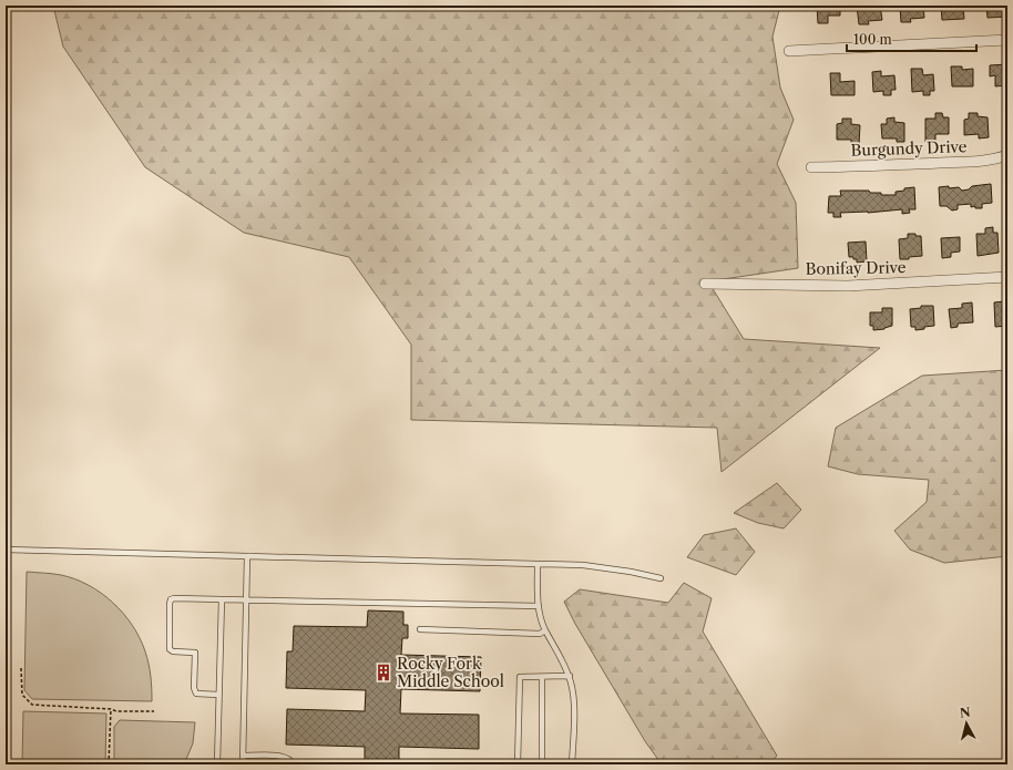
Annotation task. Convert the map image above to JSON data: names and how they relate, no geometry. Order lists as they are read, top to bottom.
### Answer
{
  "streets": {
    "street": ["Burgundy Drive", "Bonifay Drive"]
  },
  "places": {
    "building": ["Rocky Fork Middle School"]
  },
  "scale_bar": "100 m",
  "north": "top"
}
